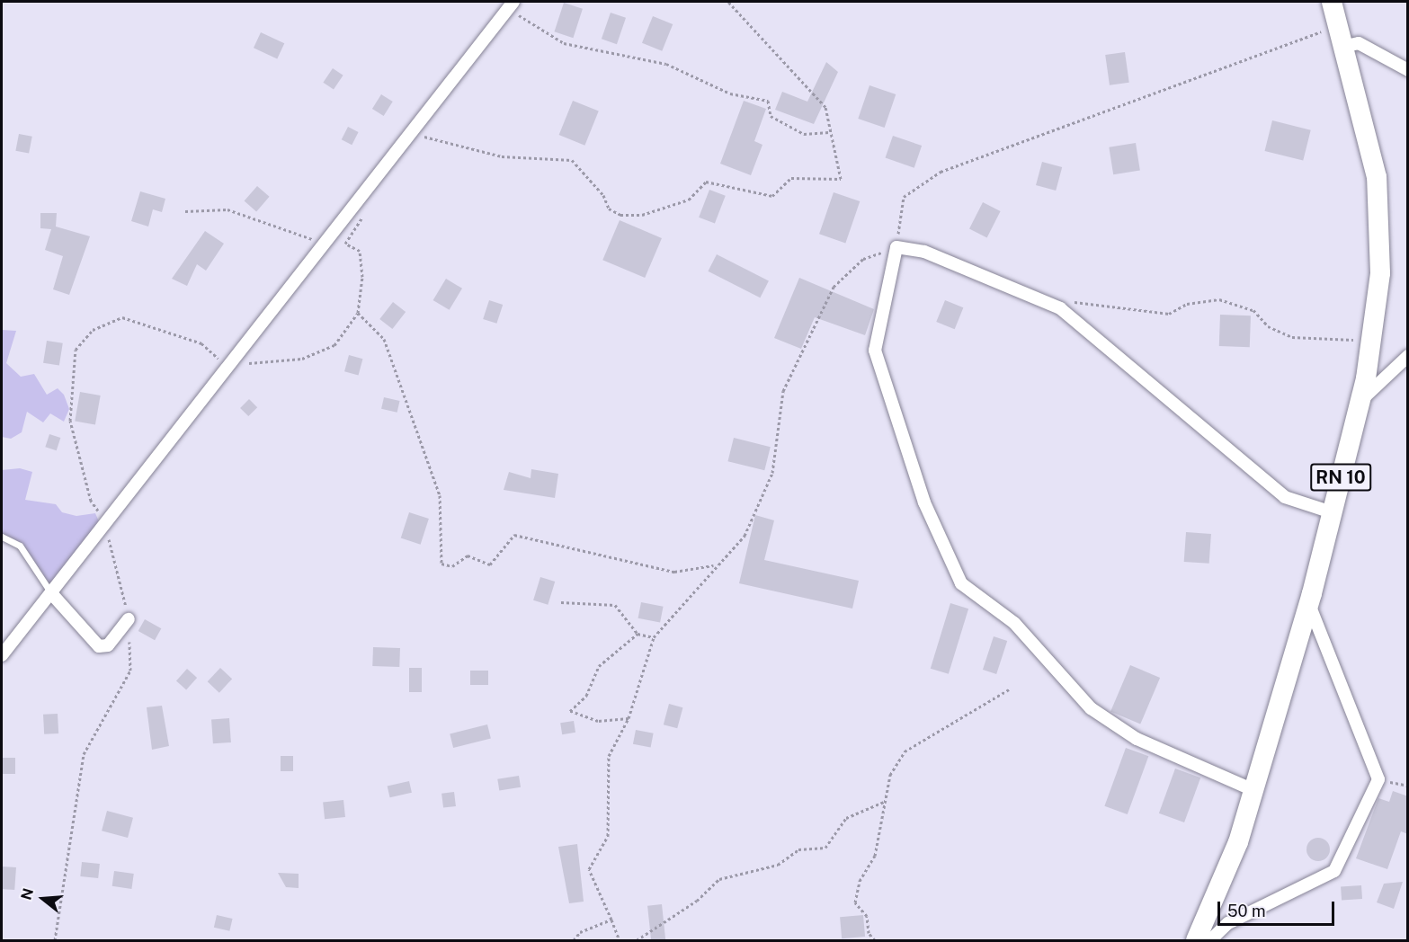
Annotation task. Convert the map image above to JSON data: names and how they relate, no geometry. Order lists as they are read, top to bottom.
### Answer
{
  "streets": {
    "main road": ["RN 10"]
  },
  "scale_bar": "50 m",
  "north": "left"
}
